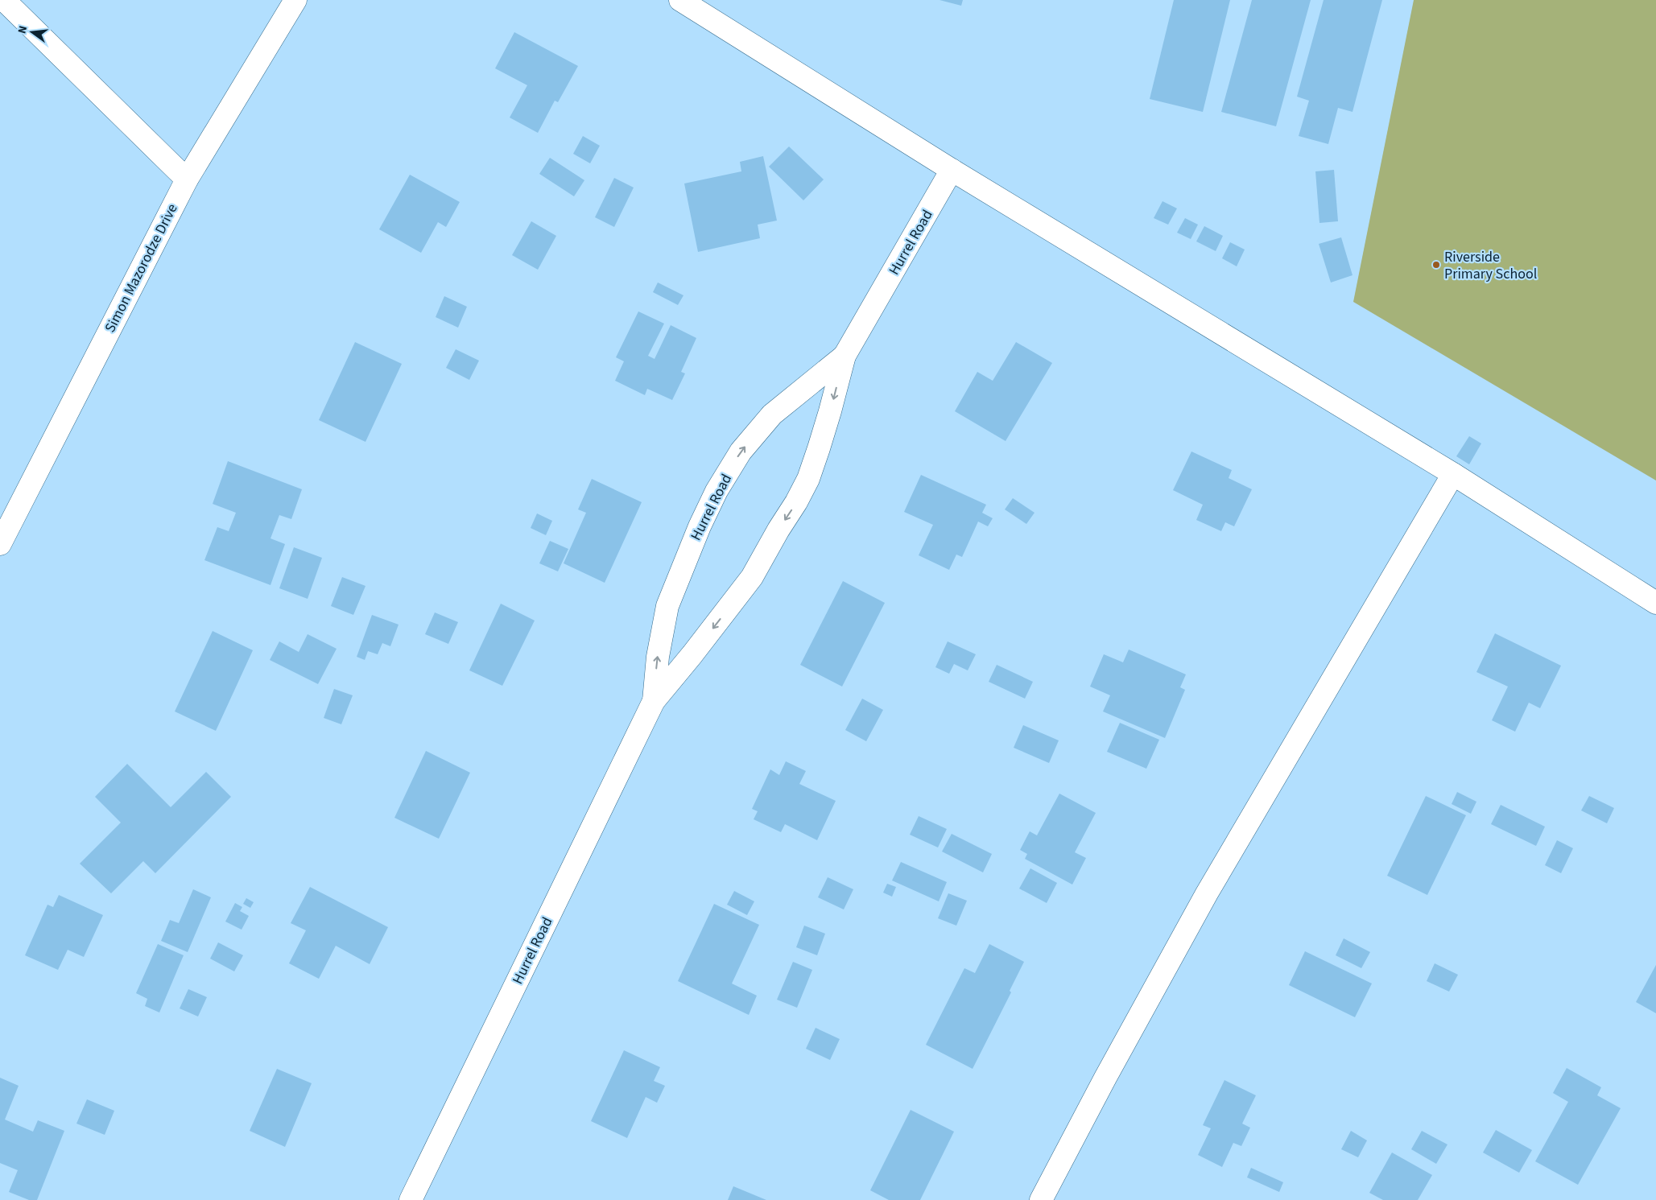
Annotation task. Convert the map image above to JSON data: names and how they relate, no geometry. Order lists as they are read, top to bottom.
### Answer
{
  "streets": {
    "street": ["Hurrel Road", "Simon Mazorodze Drive"]
  },
  "places": ["Riverside Primary School"],
  "north": "left"
}
